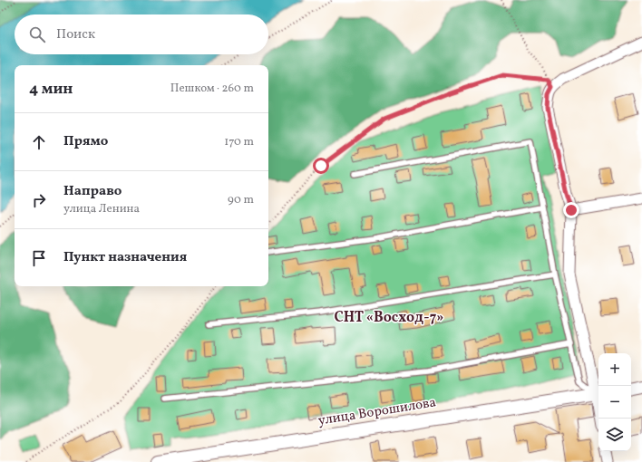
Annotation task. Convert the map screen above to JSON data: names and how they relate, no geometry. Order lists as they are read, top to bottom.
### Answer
{
  "streets": {
    "street": ["улица Ворошилова"]
  },
  "districts": ["СНТ «Восход-7»"],
  "page": {
    "search": "Поиск",
    "heading": ["4 мин", "Пешком · 260 m"],
    "list": [
      ["Прямо", "170 m"],
      ["Направо", "улица Ленина", "90 m"],
      "Пункт назначения"
    ],
    "map_buttons": ["+", "−"]
  }
}
